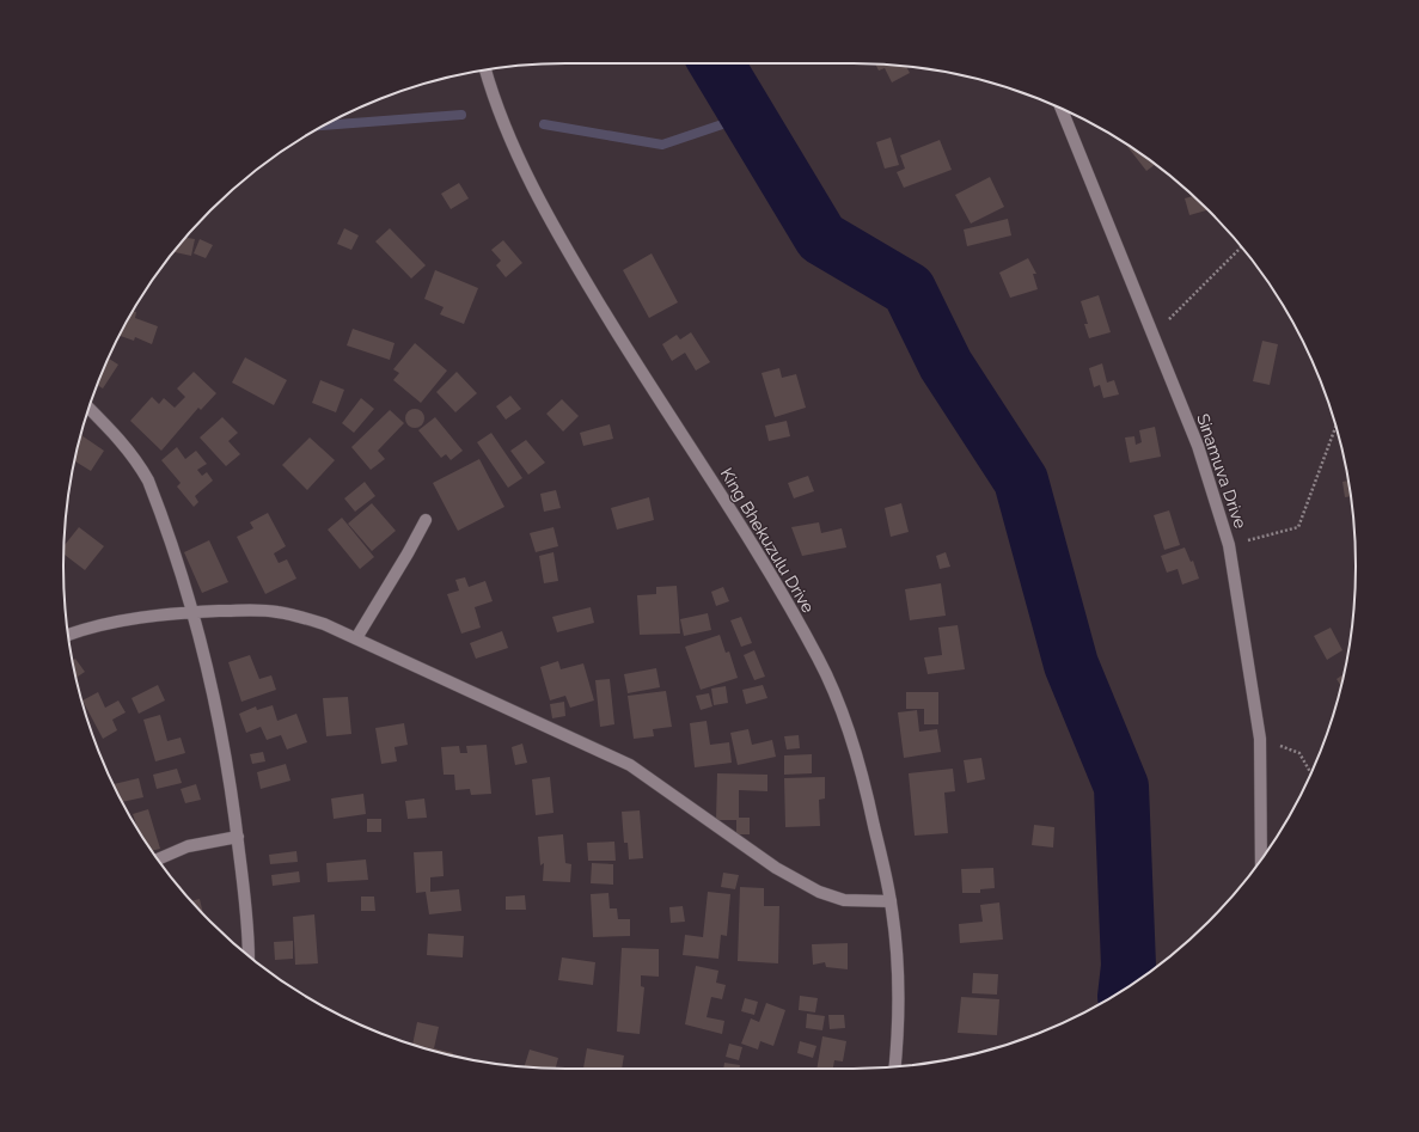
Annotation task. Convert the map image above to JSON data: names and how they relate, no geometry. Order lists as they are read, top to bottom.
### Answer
{
  "streets": {
    "street": ["Sinamuva Drive", "King Bhekuzulu Drive"]
  }
}
